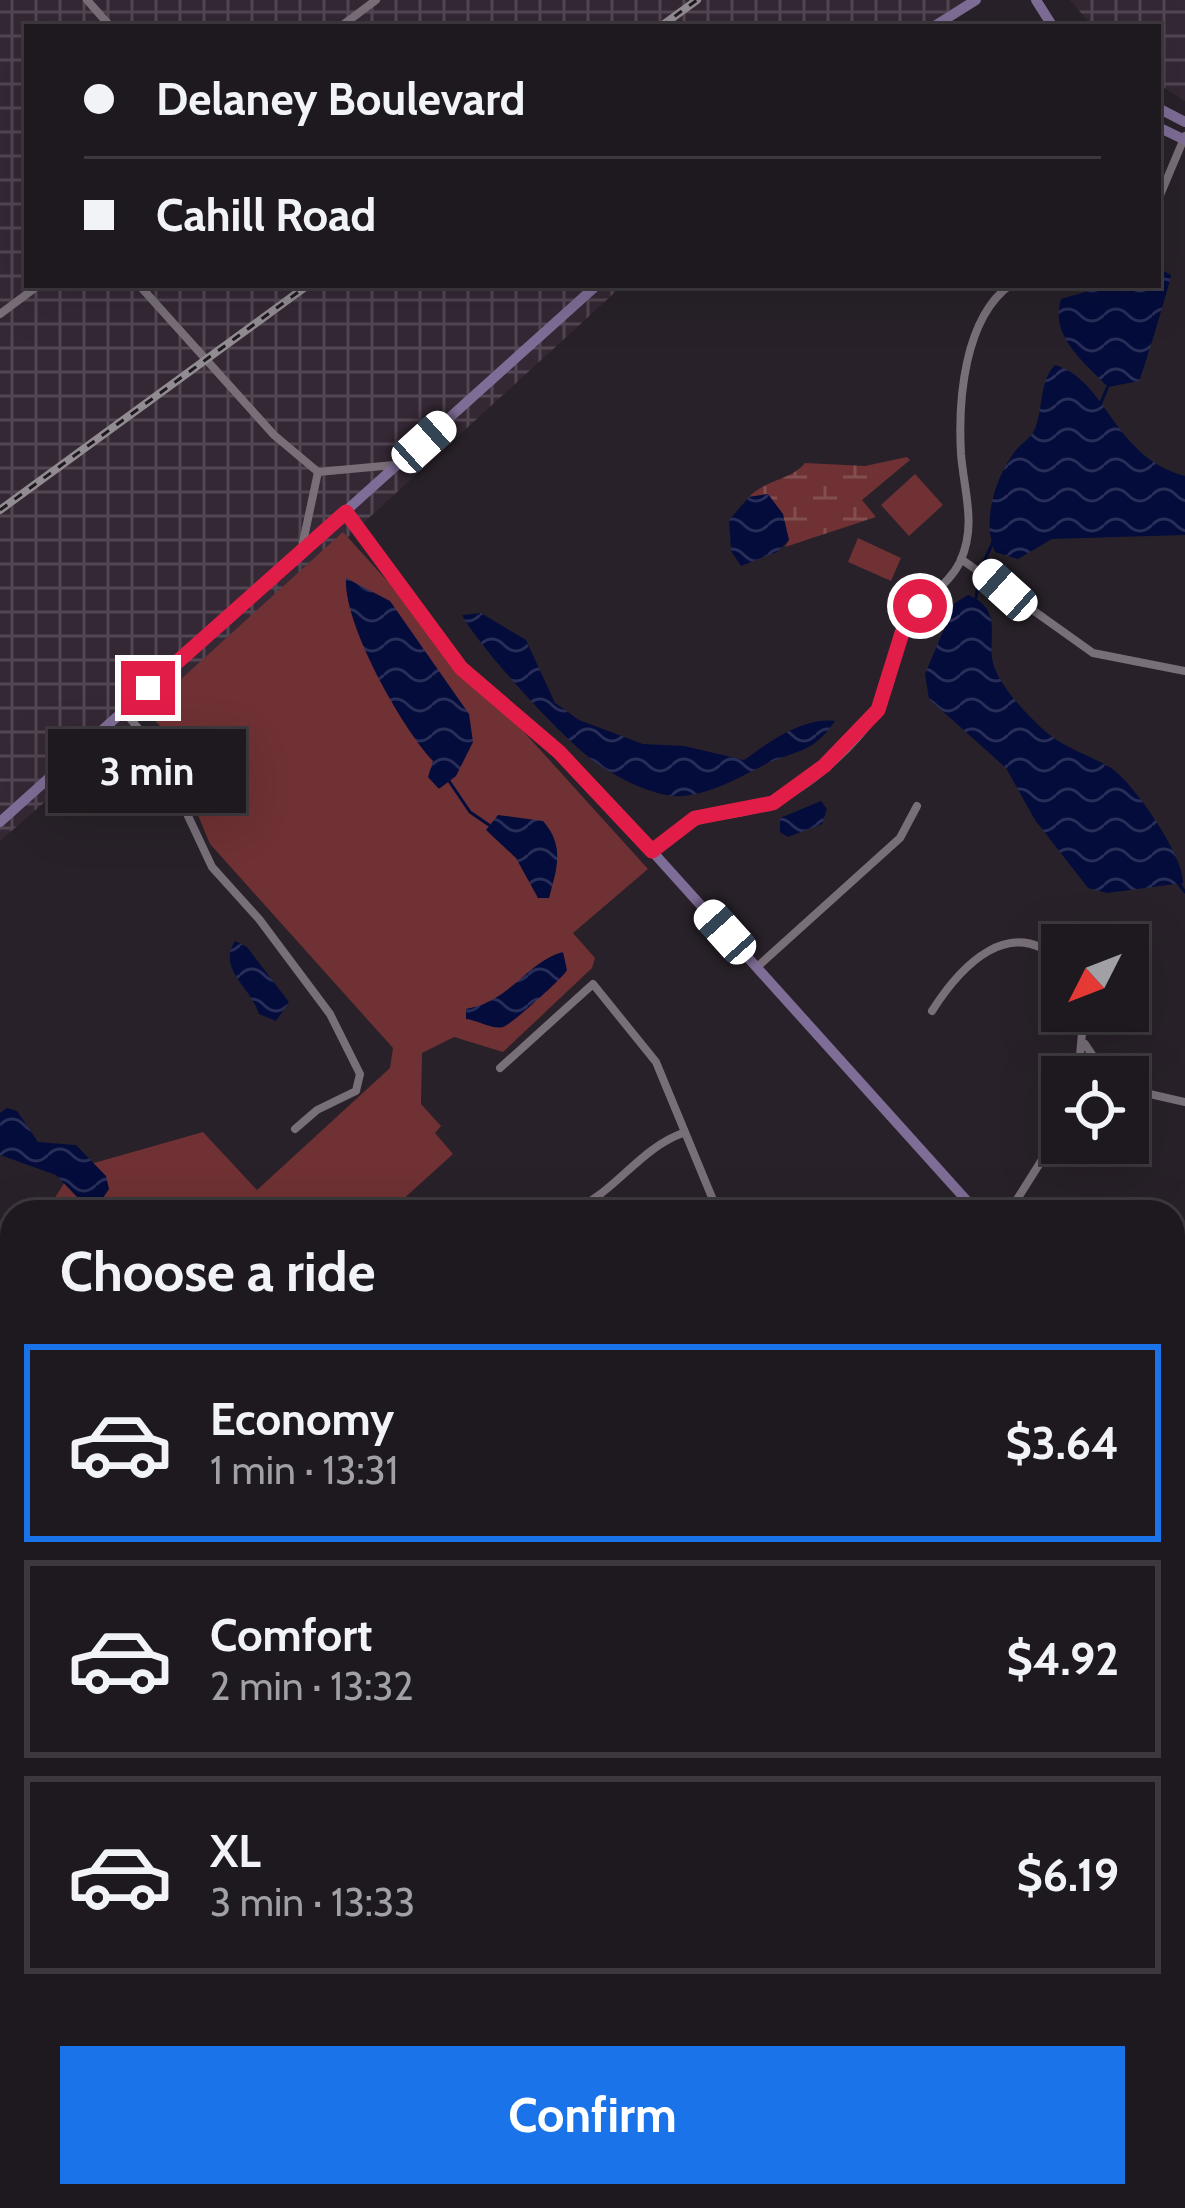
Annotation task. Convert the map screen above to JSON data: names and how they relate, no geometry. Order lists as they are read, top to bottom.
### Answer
{
  "north": "bottom left",
  "page": {
    "banner": ["Delaney Boulevard", "Cahill Road"],
    "bubble": "3 min",
    "heading": "Choose a ride",
    "list": [
      {
        "name": "Economy",
        "note": "1 min · 13:31",
        "value": "$3.64"
      },
      {
        "name": "Comfort",
        "note": "2 min · 13:32",
        "value": "$4.92"
      },
      {
        "name": "XL",
        "note": "3 min · 13:33",
        "value": "$6.19"
      }
    ],
    "buttons": "Confirm"
  }
}
